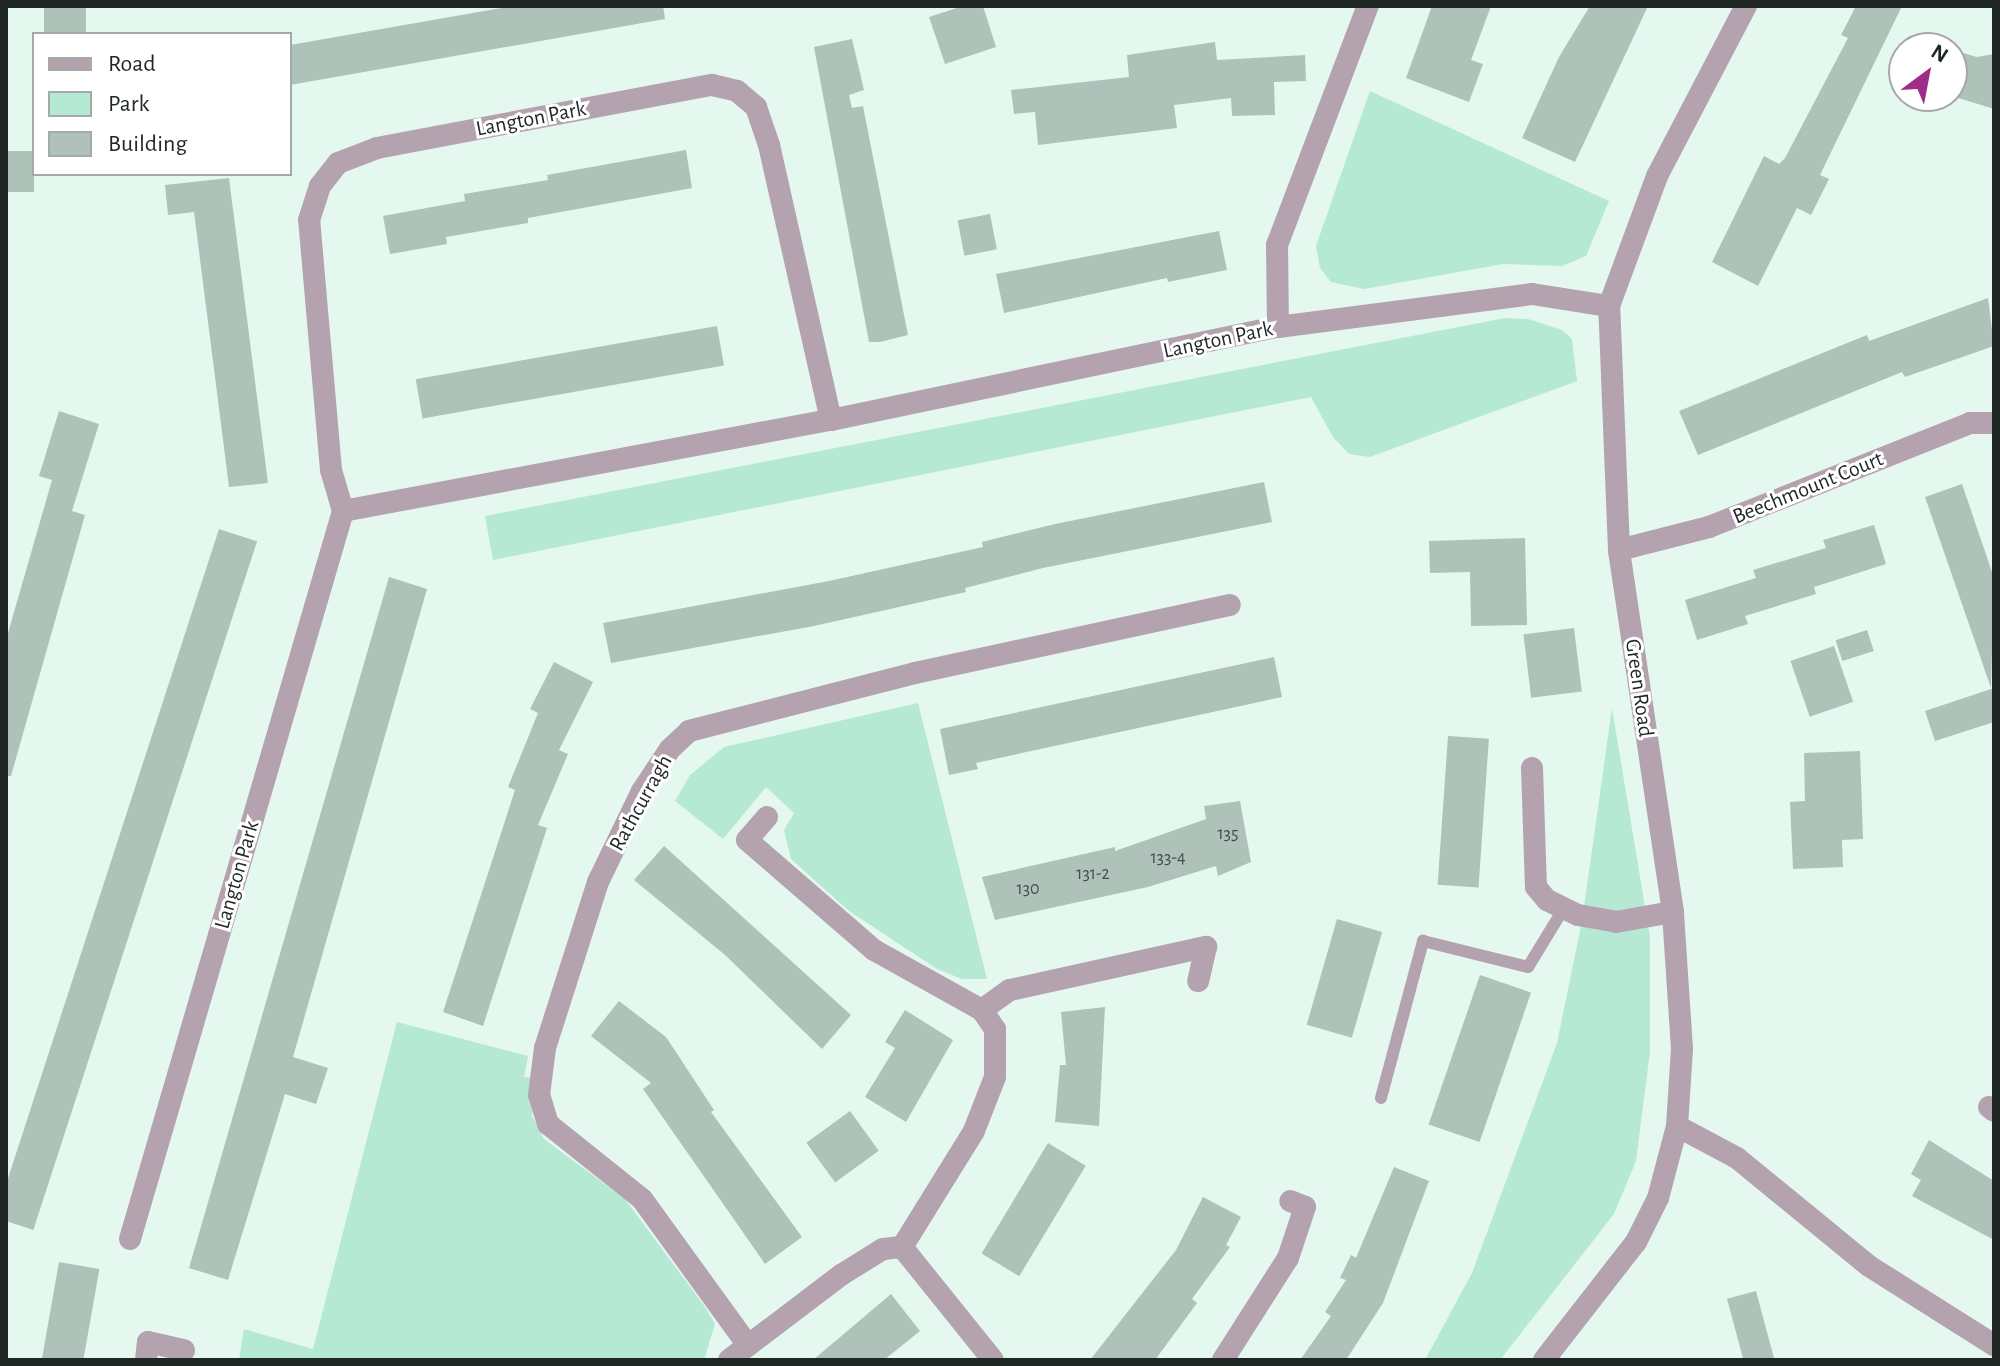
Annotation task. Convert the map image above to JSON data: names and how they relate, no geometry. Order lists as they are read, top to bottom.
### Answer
{
  "streets": {
    "street": [
      "Langton Park",
      "Beechmount Court",
      "Green Road",
      "Rathcurragh"
    ]
  },
  "crossings": [
    ["Langton Park", "Green Road"],
    ["Beechmount Court", "Green Road"]
  ],
  "house_numbers": [
    "135",
    "133-4",
    "131-2",
    "130"
  ],
  "legend": ["Road", "Park", "Building"],
  "north": "top right"
}
